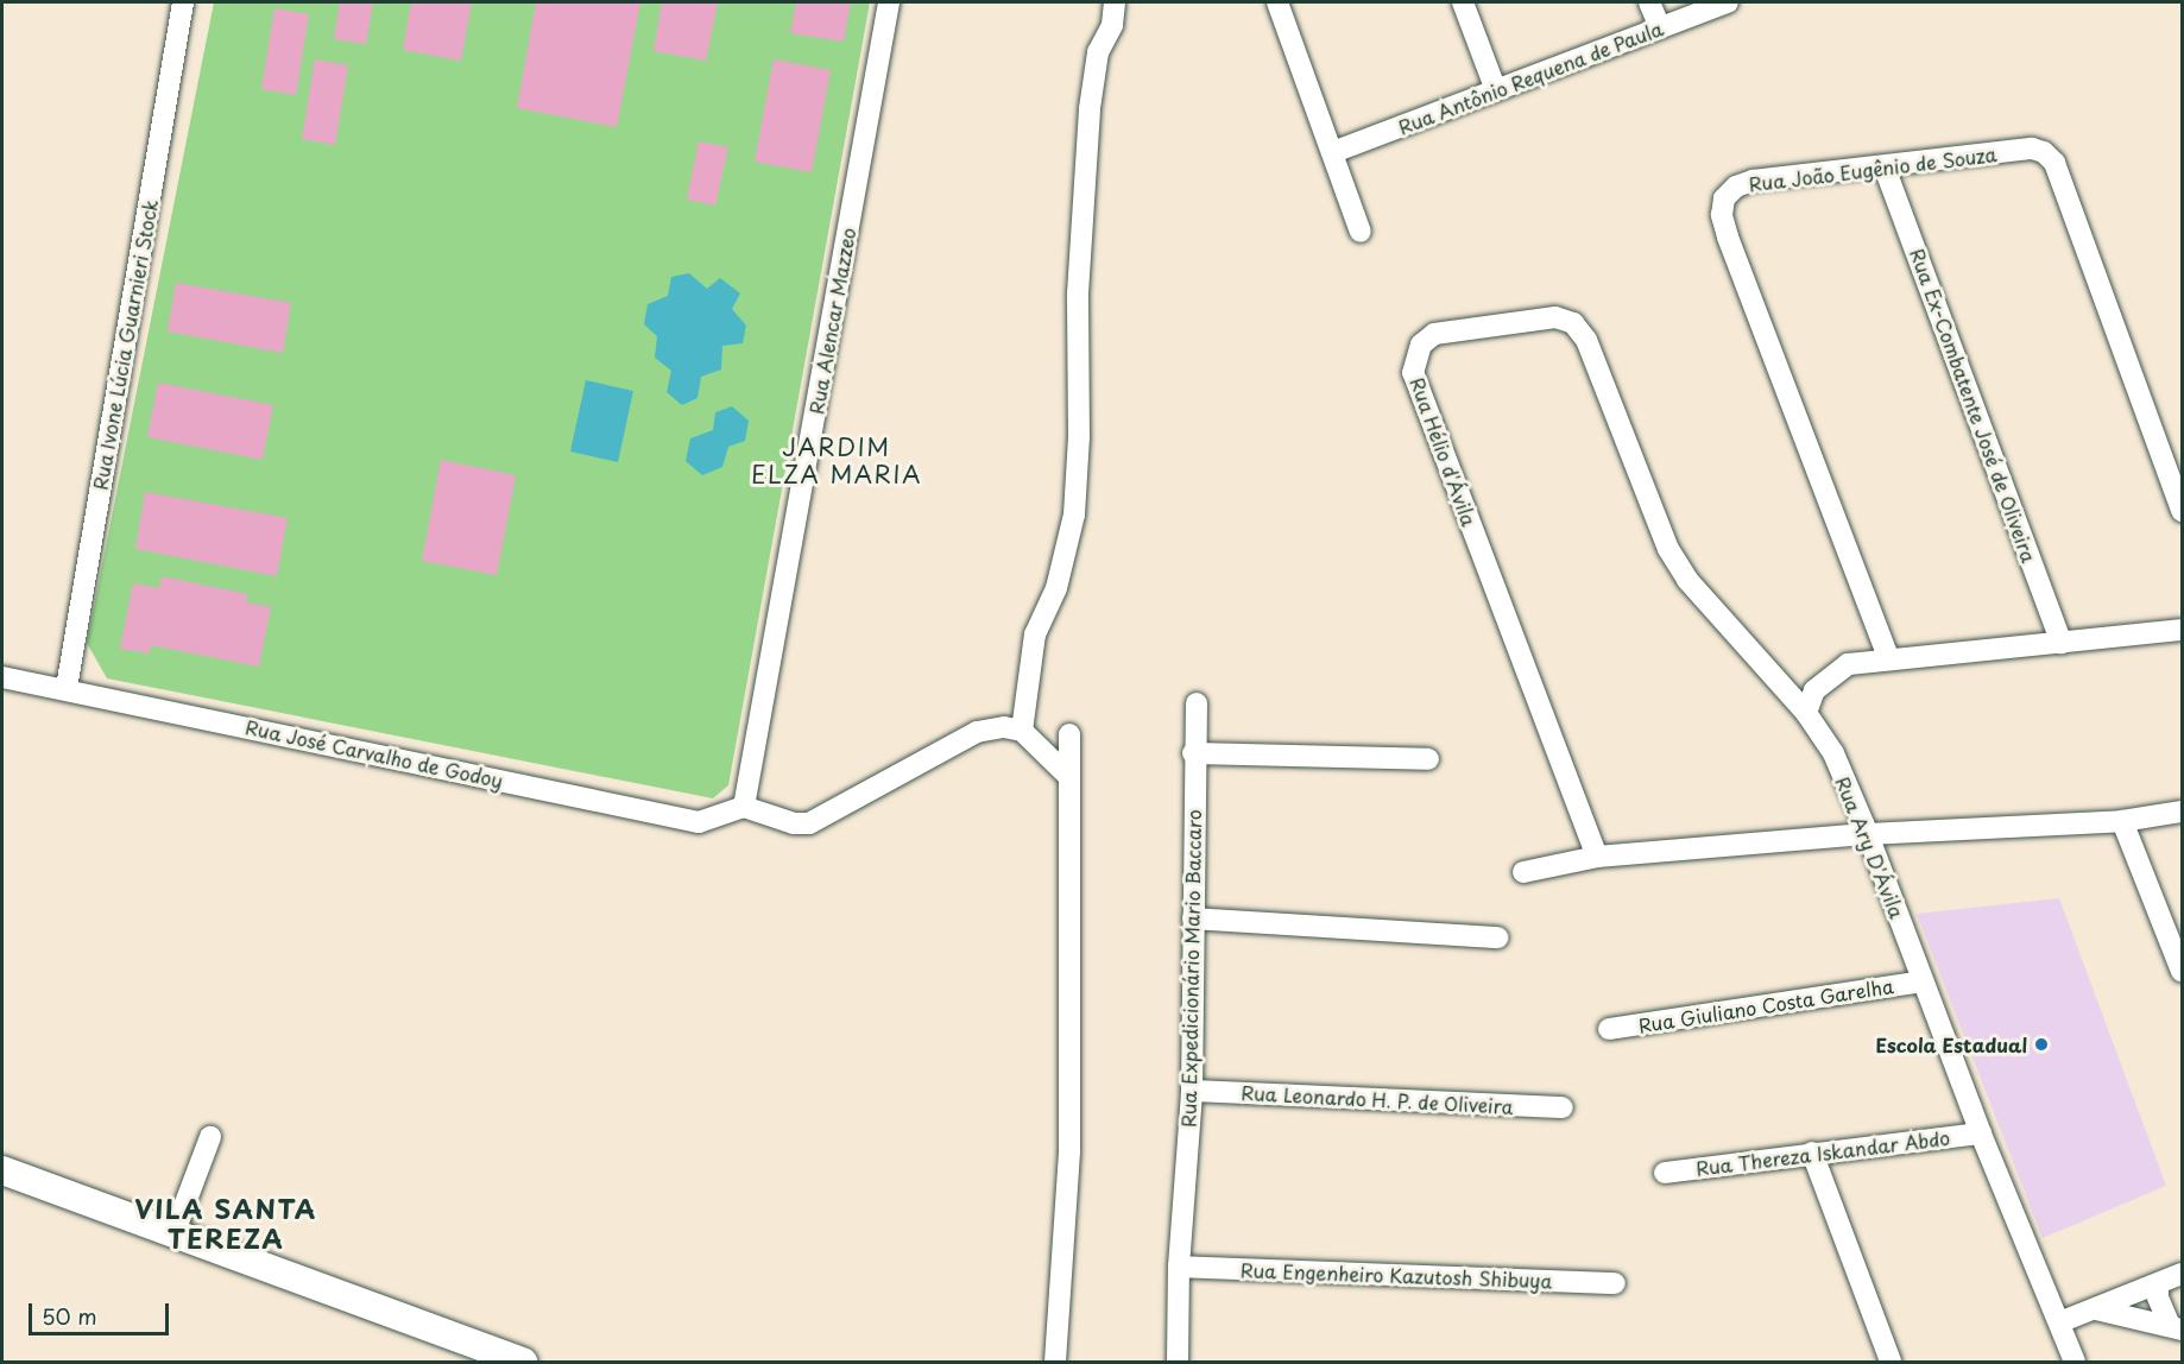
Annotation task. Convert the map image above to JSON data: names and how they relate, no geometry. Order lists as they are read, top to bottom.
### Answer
{
  "streets": {
    "street": [
      "Rua Antônio Requena de Paula",
      "Rua João Eugênio de Souza",
      "Rua Alencar Mazzeo",
      "Rua Ivone Lúcia Guarnieri Stock",
      "Rua Ex-Combatente José de Oliveira",
      "Rua Hélio d'Ávila",
      "Rua José Carvalho de Godoy",
      "Rua Ary D'Ávila",
      "Rua Expedicionário Mario Baccaro",
      "Rua Giuliano Costa Garelha",
      "Rua Leonardo H. P. de Oliveira",
      "Rua Thereza Iskandar Abdo",
      "Rua Engenheiro Kazutosh Shibuya"
    ]
  },
  "crossings": [
    ["Rua João Eugênio de Souza", "Rua Ex-Combatente José de Oliveira"],
    ["Rua Alencar Mazzeo", "Rua José Carvalho de Godoy"],
    ["Rua Ivone Lúcia Guarnieri Stock", "Rua José Carvalho de Godoy"],
    ["Rua Hélio d'Ávila", "Rua Ary D'Ávila"],
    ["Rua Ary D'Ávila", "Rua Giuliano Costa Garelha"],
    ["Rua Ary D'Ávila", "Rua Thereza Iskandar Abdo"],
    ["Rua Expedicionário Mario Baccaro", "Rua Leonardo H. P. de Oliveira"],
    ["Rua Expedicionário Mario Baccaro", "Rua Engenheiro Kazutosh Shibuya"]
  ],
  "districts": ["JARDIM ELZA MARIA", "VILA SANTA TEREZA"],
  "places": ["Escola Estadual"],
  "scale_bar": "50 m"
}
